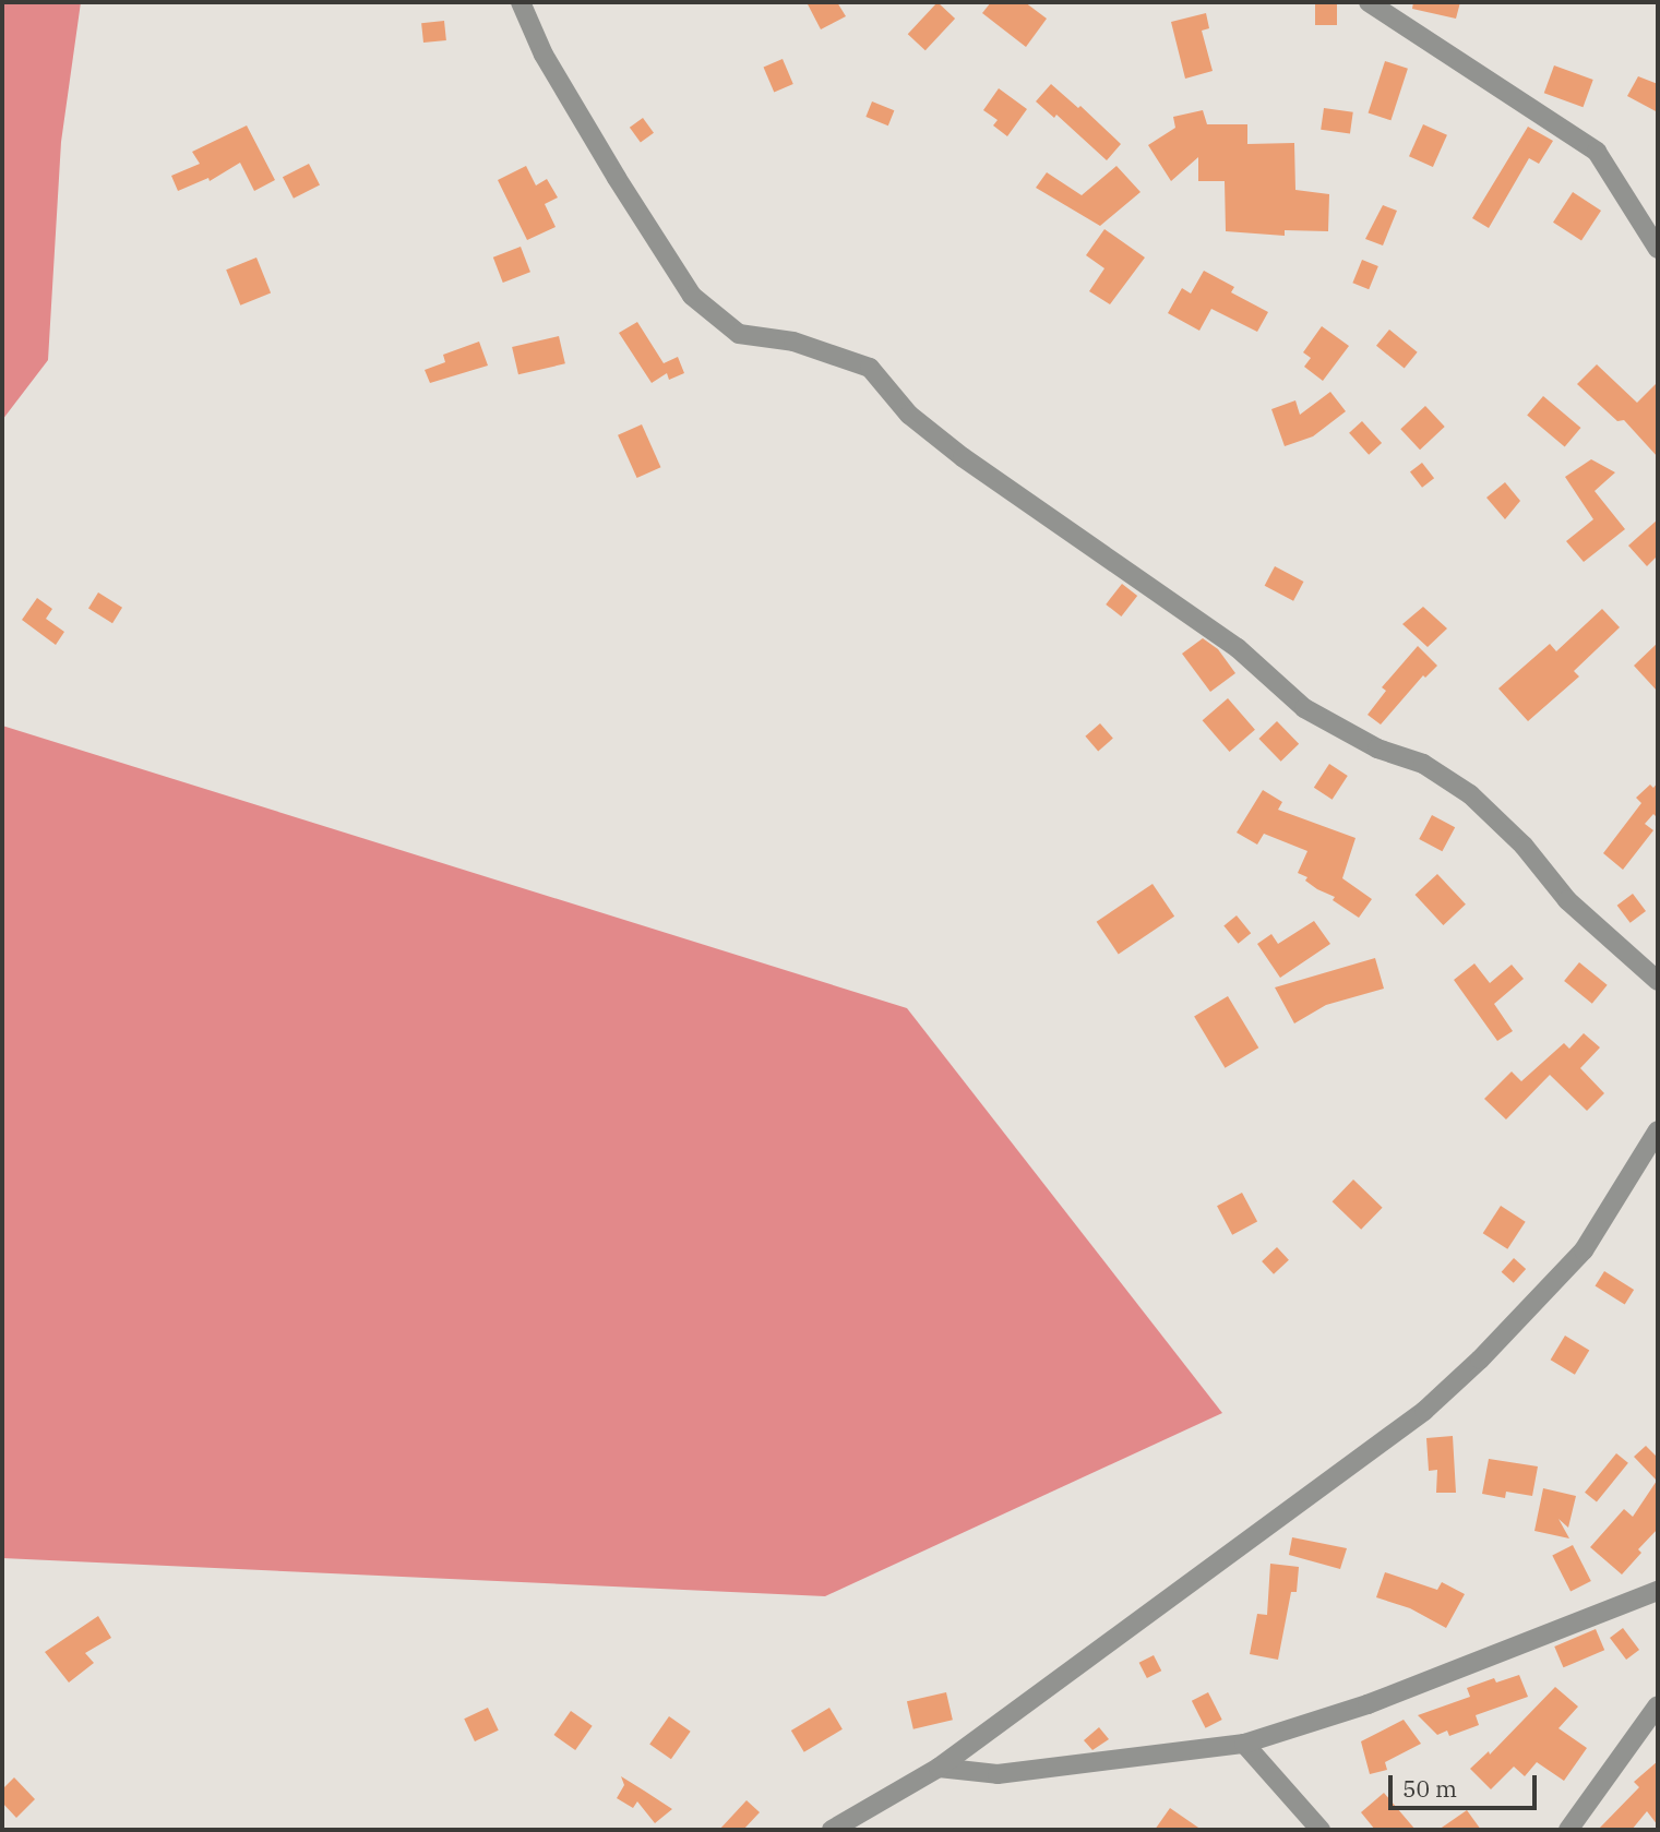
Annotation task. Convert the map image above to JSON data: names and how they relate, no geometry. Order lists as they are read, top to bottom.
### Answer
{
  "scale_bar": "50 m"
}
